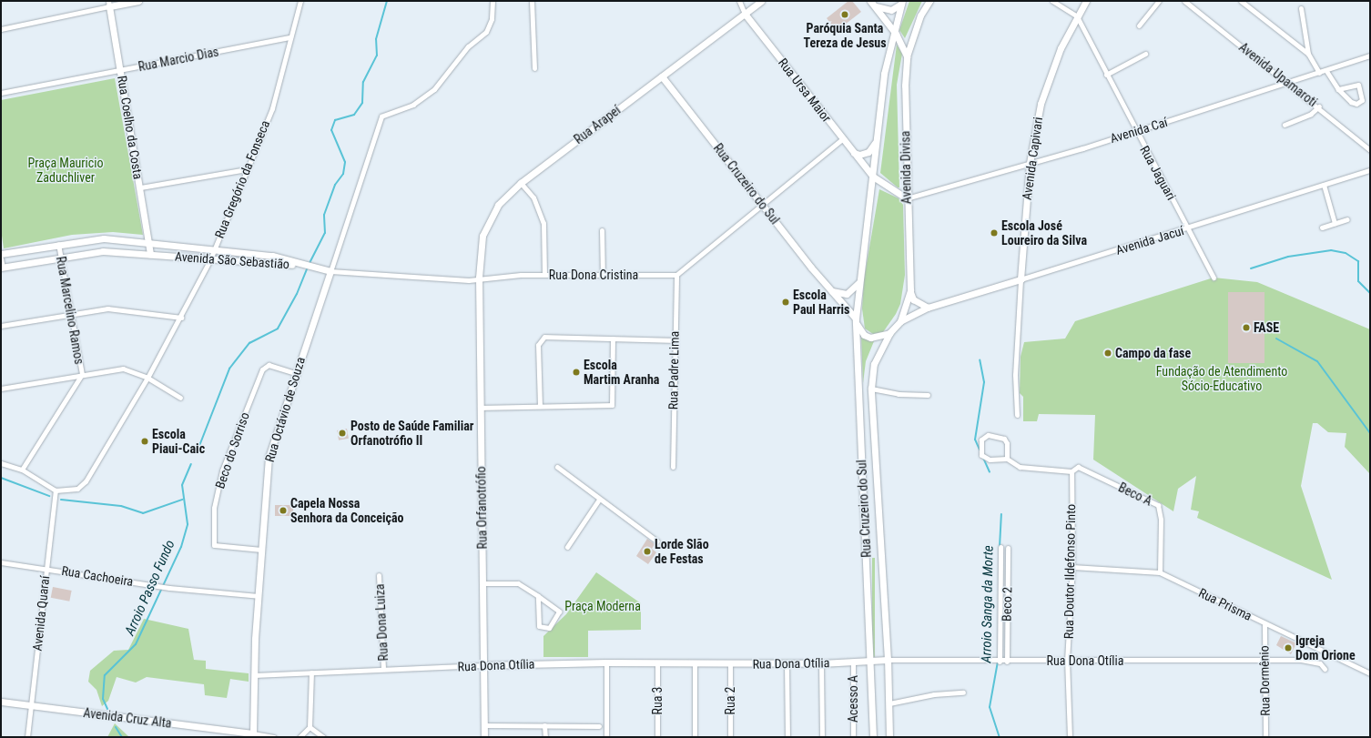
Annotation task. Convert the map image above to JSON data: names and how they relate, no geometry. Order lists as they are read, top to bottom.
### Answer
{
  "streets": {
    "street": [
      "Rua Marcio Dias",
      "Avenida Upamaroti",
      "Rua Ursa Maior",
      "Rua Arapeí",
      "Rua Coelho da Costa",
      "Avenida Caí",
      "Avenida Capivari",
      "Avenida Divisa",
      "Rua Jaguari",
      "Rua Gregório da Fonseca",
      "Rua Cruzeiro do Sul",
      "Avenida Jacuí",
      "Avenida São Sebastião",
      "Rua Dona Cristina",
      "Rua Marcelino Ramos",
      "Rua Padre Lima",
      "Rua Octávio de Souza",
      "Beco do Sorriso",
      "Beco A",
      "Rua Orfanotrófio",
      "Rua Doutor Ildefonso Pinto",
      "Rua Cachoeira",
      "Beco 2",
      "Rua Prisma",
      "Avenida Quaraí",
      "Rua Dona Luiza",
      "Rua Dona Otília",
      "Rua Dormênio",
      "Acesso A",
      "Rua 3",
      "Rua 2",
      "Avenida Cruz Alta"
    ]
  },
  "crossings": [
    ["Rua Marcio Dias", "Rua Coelho da Costa"],
    ["Rua Marcio Dias", "Rua Gregório da Fonseca"],
    ["Avenida Upamaroti", "Avenida Caí"],
    ["Rua Ursa Maior", "Rua Arapeí"],
    ["Rua Ursa Maior", "Avenida Caí"],
    ["Rua Ursa Maior", "Avenida Divisa"],
    ["Rua Arapeí", "Rua Cruzeiro do Sul"],
    ["Rua Arapeí", "Rua Dona Cristina"],
    ["Rua Arapeí", "Rua Orfanotrófio"],
    ["Rua Coelho da Costa", "Avenida São Sebastião"],
    ["Avenida Caí", "Avenida Capivari"],
    ["Avenida Caí", "Avenida Divisa"],
    ["Avenida Caí", "Rua Jaguari"],
    ["Avenida Capivari", "Rua Jaguari"],
    ["Avenida Capivari", "Avenida Jacuí"],
    ["Avenida Divisa", "Rua Cruzeiro do Sul"],
    ["Avenida Divisa", "Avenida Jacuí"],
    ["Rua Jaguari", "Avenida Jacuí"],
    ["Rua Gregório da Fonseca", "Avenida São Sebastião"],
    ["Rua Gregório da Fonseca", "Avenida Quaraí"],
    ["Rua Cruzeiro do Sul", "Rua Dona Otília"],
    ["Avenida São Sebastião", "Rua Dona Cristina"],
    ["Avenida São Sebastião", "Rua Marcelino Ramos"],
    ["Rua Dona Cristina", "Rua Padre Lima"],
    ["Rua Dona Cristina", "Rua Octávio de Souza"],
    ["Rua Dona Cristina", "Rua Orfanotrófio"],
    ["Rua Octávio de Souza", "Beco do Sorriso"],
    ["Rua Octávio de Souza", "Rua Cachoeira"],
    ["Rua Octávio de Souza", "Rua Dona Otília"],
    ["Rua Octávio de Souza", "Avenida Cruz Alta"],
    ["Beco A", "Rua Doutor Ildefonso Pinto"],
    ["Beco A", "Rua Prisma"],
    ["Rua Orfanotrófio", "Rua Dona Otília"],
    ["Rua Doutor Ildefonso Pinto", "Rua Prisma"],
    ["Rua Doutor Ildefonso Pinto", "Rua Dona Otília"],
    ["Rua Cachoeira", "Avenida Quaraí"],
    ["Beco 2", "Rua Dona Otília"],
    ["Rua Prisma", "Rua Dormênio"],
    ["Avenida Quaraí", "Avenida Cruz Alta"],
    ["Rua Dona Luiza", "Rua Dona Otília"],
    ["Rua Dona Otília", "Rua Dormênio"],
    ["Rua Dona Otília", "Acesso A"],
    ["Rua Dona Otília", "Rua 3"],
    ["Rua Dona Otília", "Rua 2"]
  ],
  "water": ["Arroio Passo Fundo", "Arroio Sanga da Morte"],
  "parks": ["Praça Mauricio Zaduchliver", "Fundação de Atendimento Sócio-Educativo", "Praça Moderna"],
  "places": [
    "Paróquia Santa Tereza de Jesus",
    "Escola José Loureiro da Silva",
    "Escola Paul Harris",
    "FASE",
    "Campo da fase",
    "Escola Martim Aranha",
    "Posto de Saúde Familiar Orfanotrófio II",
    "Escola Piaui-Caic",
    "Capela Nossa Senhora da Conceição",
    "Lorde Slão de Festas",
    "Igreja Dom Orione"
  ]
}
